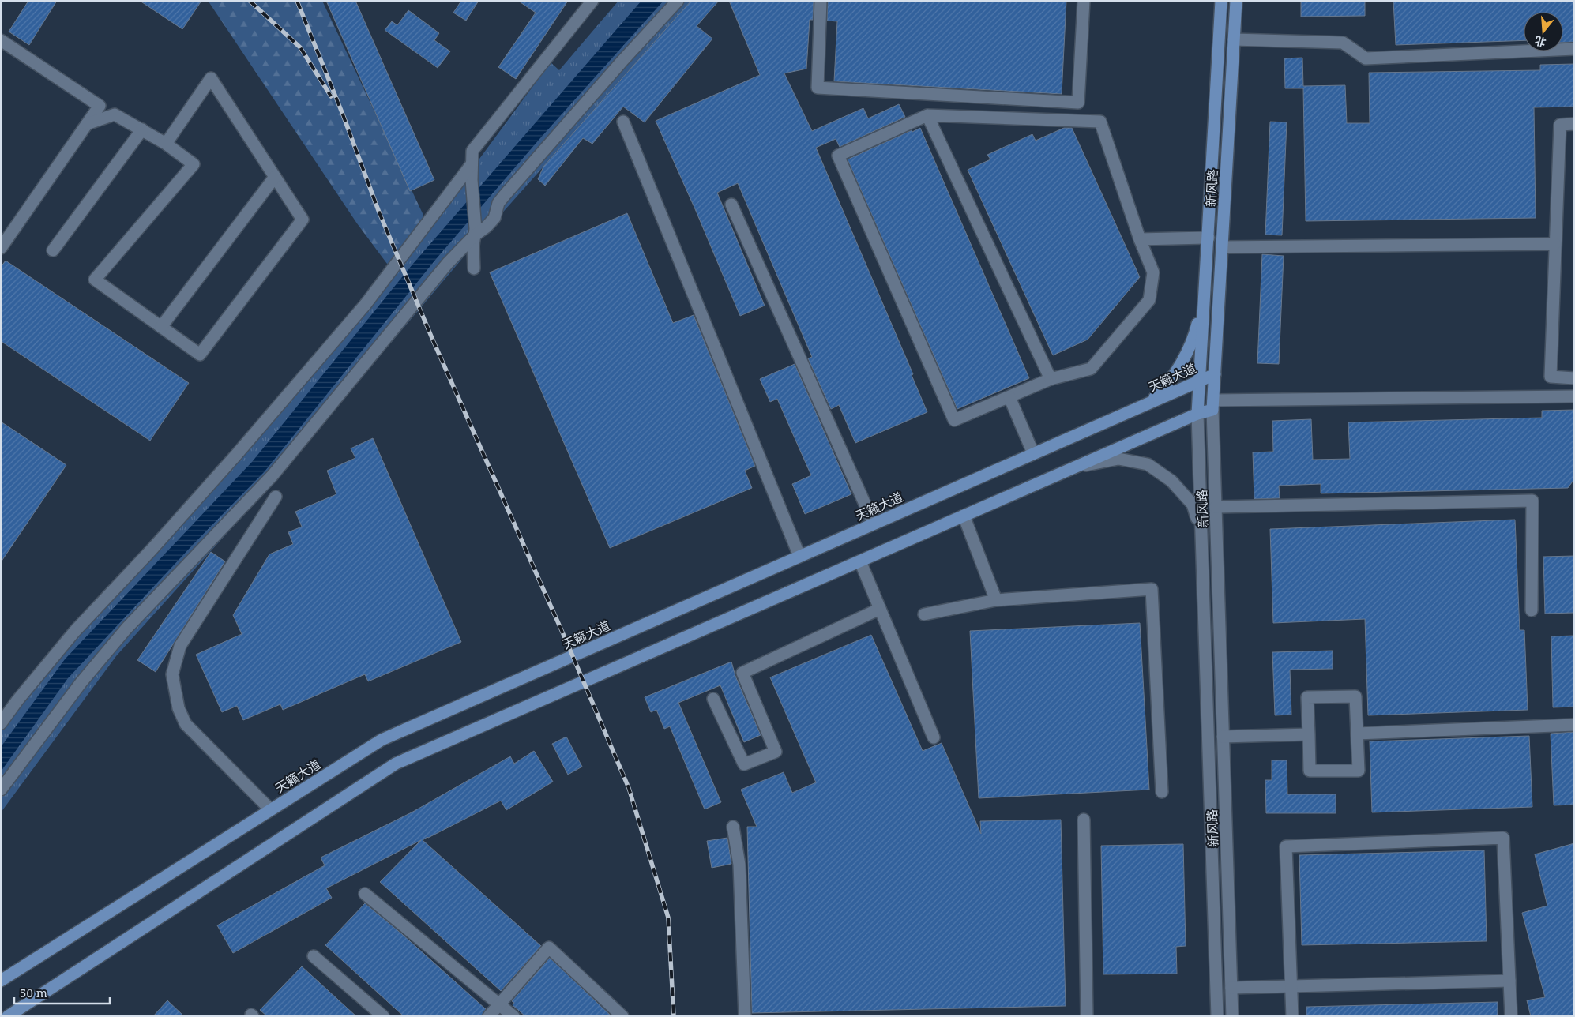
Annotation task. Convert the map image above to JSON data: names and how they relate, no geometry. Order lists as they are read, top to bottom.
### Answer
{
  "streets": {
    "main road": ["新风路", "天籁大道"]
  },
  "crossings": [
    ["新风路", "天籁大道"]
  ],
  "scale_bar": "50 m",
  "north": "bottom"
}
